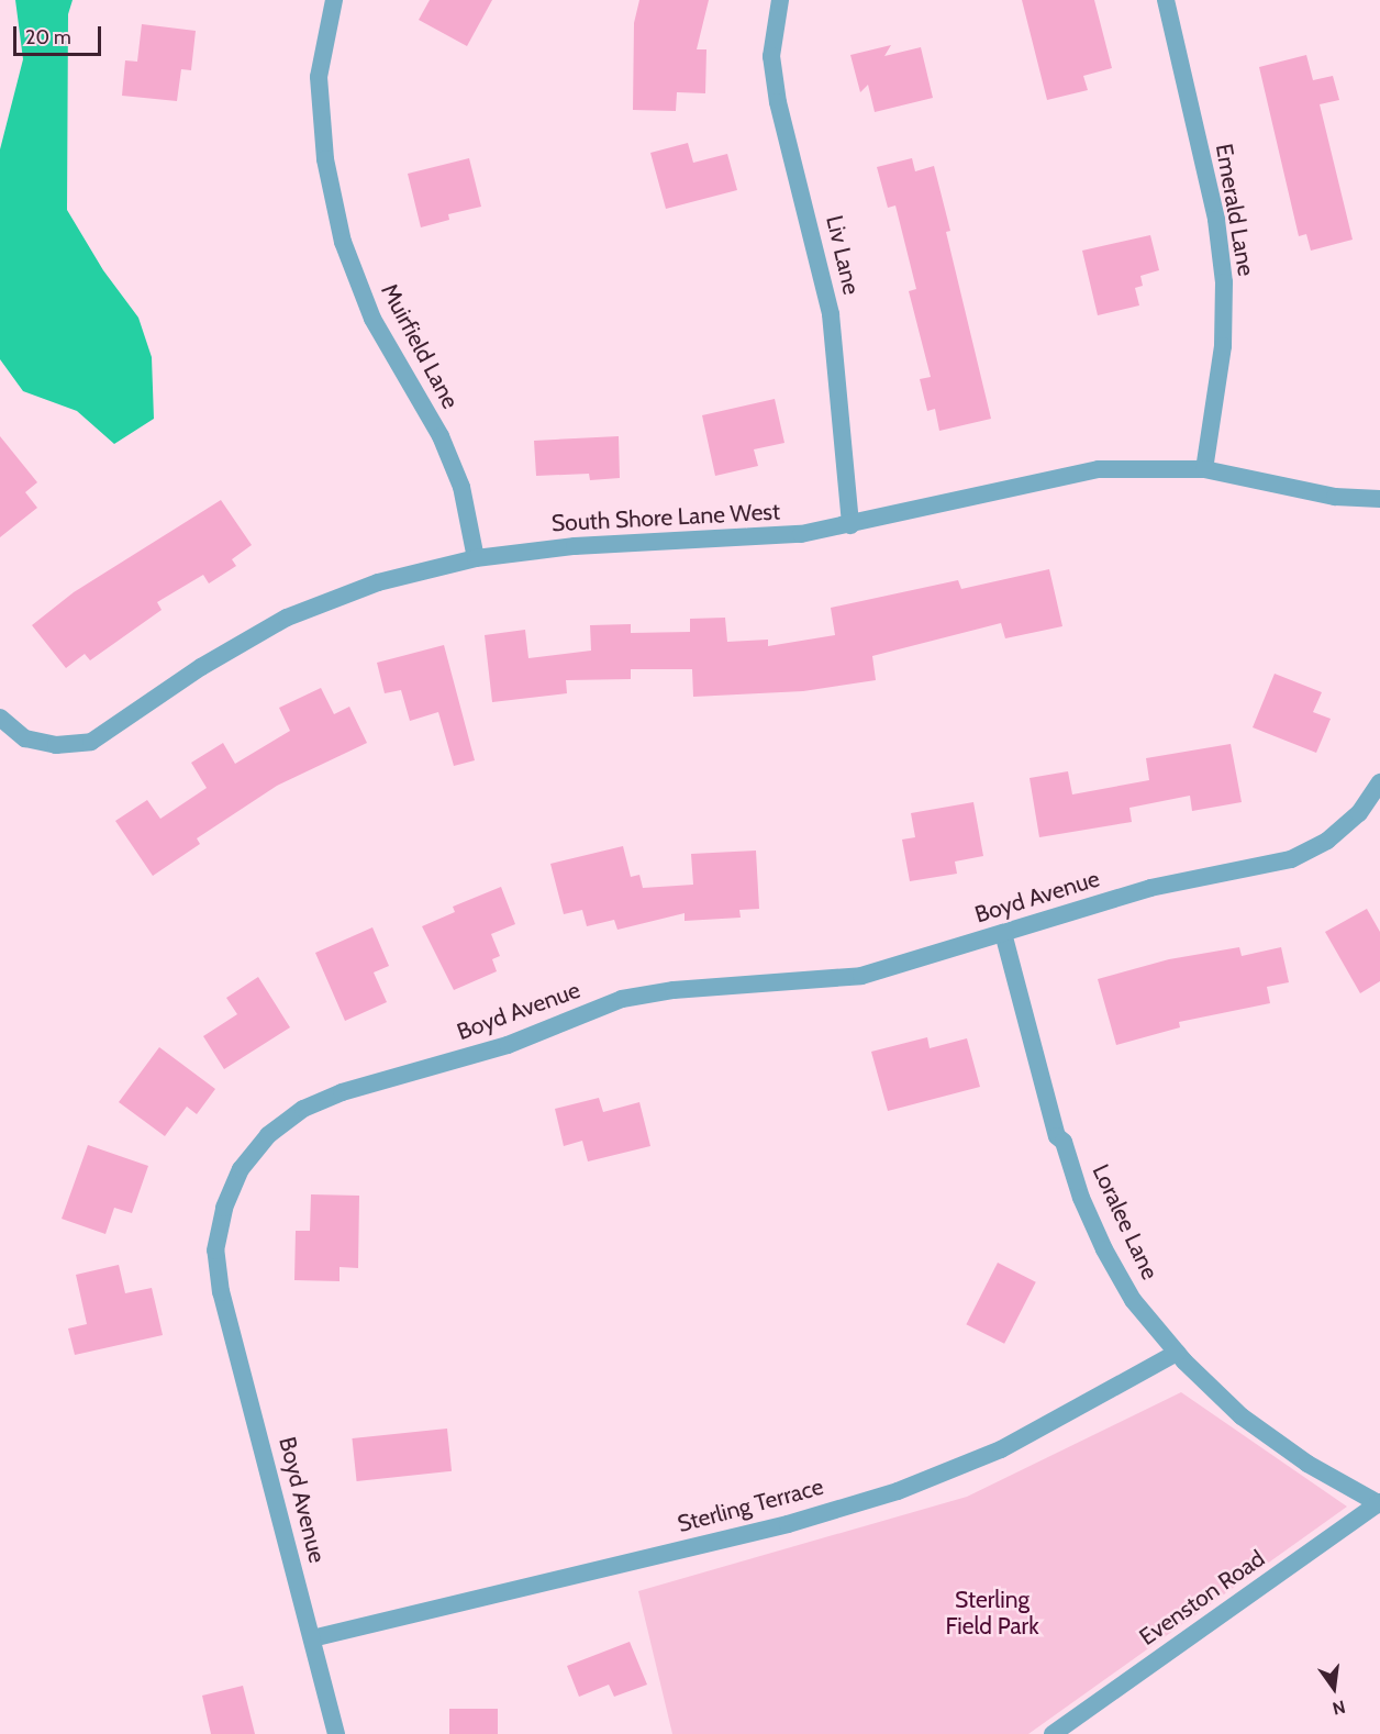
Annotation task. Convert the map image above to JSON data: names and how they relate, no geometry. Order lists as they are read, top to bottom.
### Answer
{
  "streets": {
    "street": [
      "Emerald Lane",
      "Liv Lane",
      "Muirfield Lane",
      "South Shore Lane West",
      "Boyd Avenue",
      "Loralee Lane",
      "Sterling Terrace",
      "Evenston Road"
    ]
  },
  "crossings": [
    ["Emerald Lane", "South Shore Lane West"],
    ["Liv Lane", "South Shore Lane West"],
    ["Muirfield Lane", "South Shore Lane West"],
    ["Boyd Avenue", "Loralee Lane"],
    ["Boyd Avenue", "Sterling Terrace"],
    ["Loralee Lane", "Sterling Terrace"],
    ["Loralee Lane", "Evenston Road"]
  ],
  "parks": ["Sterling Field Park"],
  "scale_bar": "20 m",
  "north": "bottom"
}
